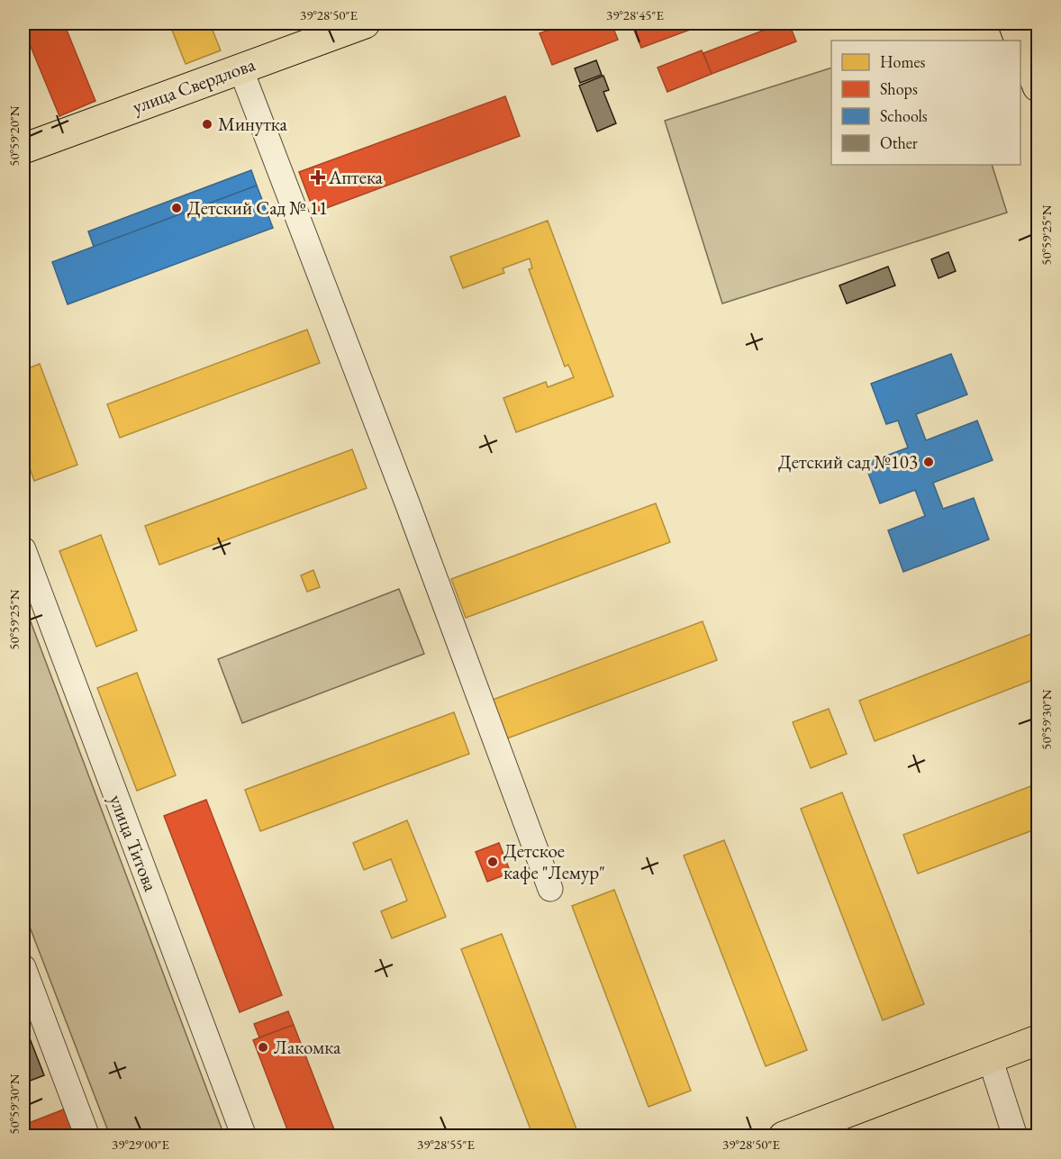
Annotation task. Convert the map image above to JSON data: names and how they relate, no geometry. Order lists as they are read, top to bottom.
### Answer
{
  "streets": {
    "main road": ["улица Свердлова"],
    "street": ["улица Титова"]
  },
  "places": {
    "other": [
      "Минутка",
      "Детский Сад № 11",
      "Детский сад №103",
      "Детское кафе \"Лемур\"",
      "Лакомка"
    ],
    "health": ["Аптека"]
  },
  "legend": [
    "Homes",
    "Shops",
    "Schools",
    "Other"
  ],
  "coordinates": [
    "39°28'50\"E",
    "39°28'45\"E",
    "50°59'20\"N",
    "50°59'25\"N",
    "50°59'30\"N",
    "39°29'00\"E",
    "39°28'55\"E"
  ]
}
